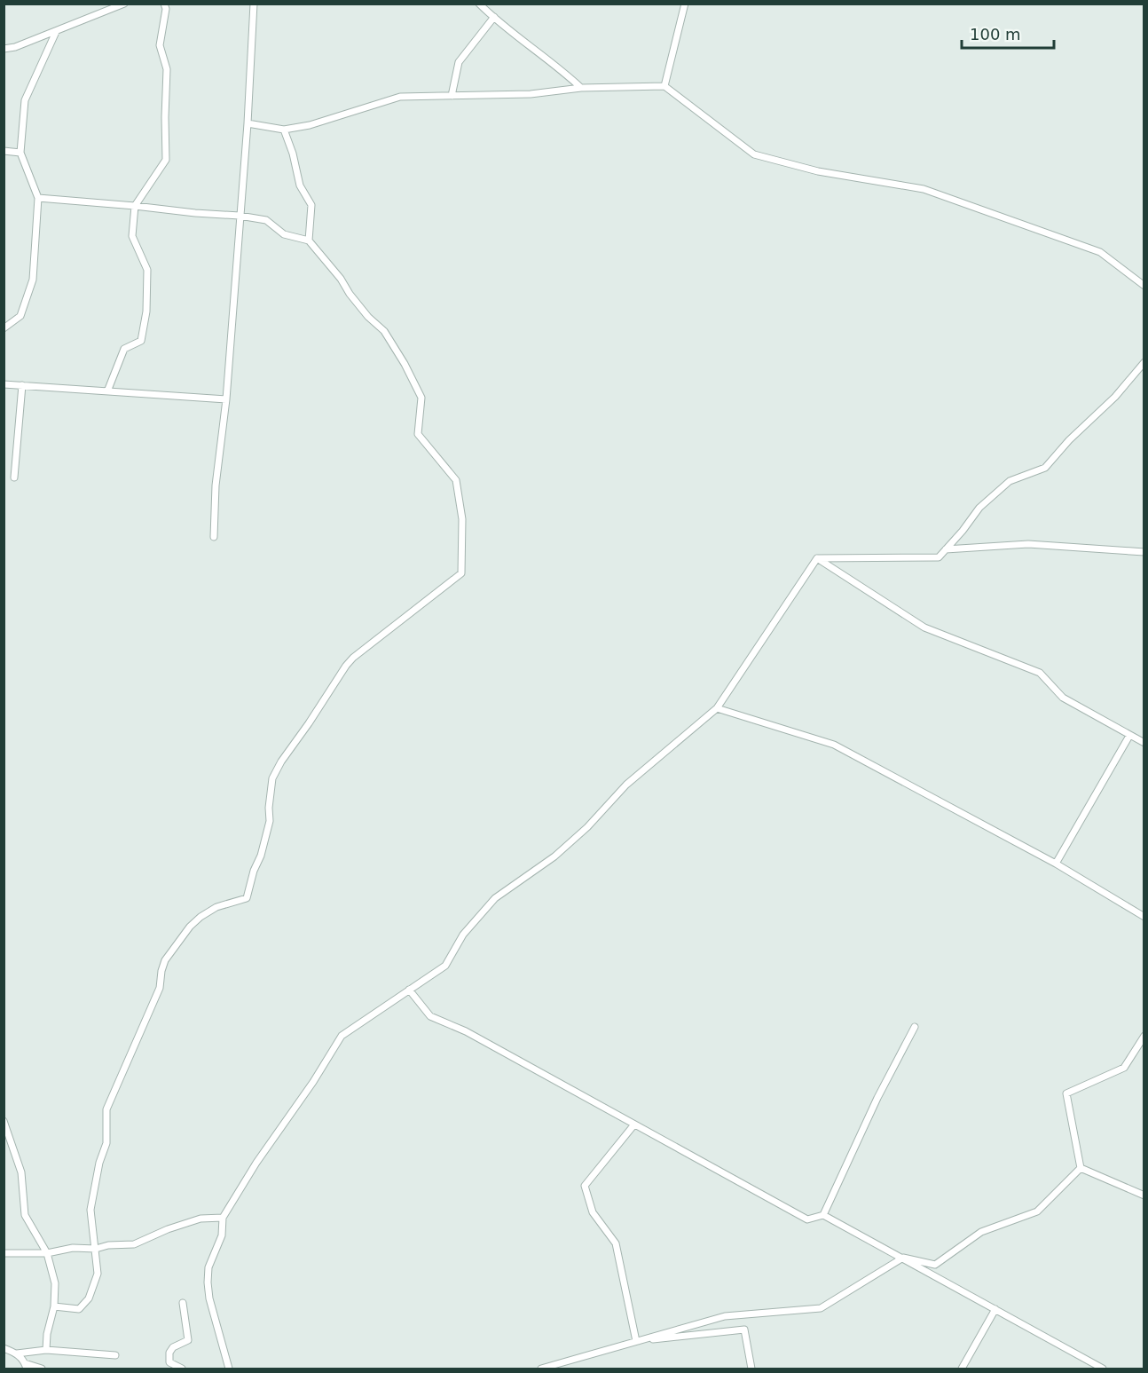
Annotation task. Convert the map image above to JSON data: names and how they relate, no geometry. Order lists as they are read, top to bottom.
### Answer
{
  "scale_bar": "100 m"
}
